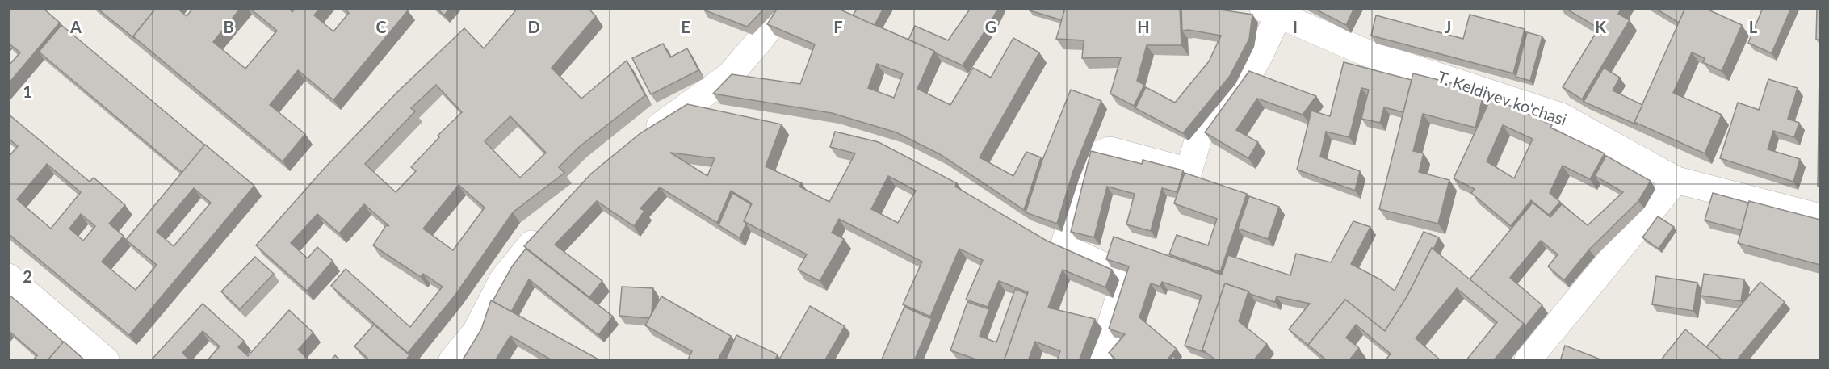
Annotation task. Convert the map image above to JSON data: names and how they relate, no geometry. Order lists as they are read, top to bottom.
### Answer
{
  "streets": {
    "street": ["T. Keldiyev ko'chasi"]
  },
  "grid": {
    "columns": [
      "A",
      "B",
      "C",
      "D",
      "E",
      "F",
      "G",
      "H",
      "I",
      "J",
      "K",
      "L"
    ],
    "rows": ["1", "2"]
  }
}
